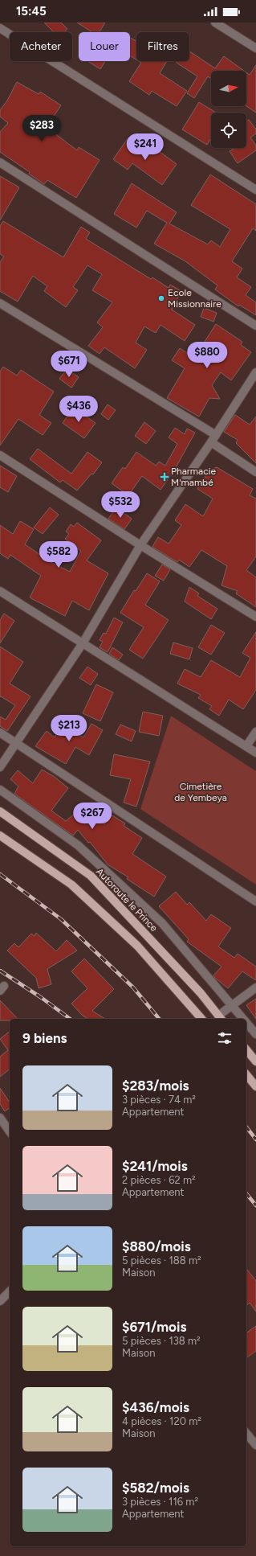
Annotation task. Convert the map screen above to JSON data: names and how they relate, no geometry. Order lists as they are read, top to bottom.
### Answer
{
  "streets": {
    "main road": ["Autoroute le Prince"]
  },
  "parks": ["Cimetière de Yembeya"],
  "places": {
    "other": ["Ecole Missionnaire"],
    "health": ["Pharmacie M'mambé"]
  },
  "north": "right",
  "page": {
    "status": "15:45",
    "chip": ["Acheter", "Louer", "Filtres"],
    "price": [
      "$283",
      "$241",
      "$880",
      "$671",
      "$436",
      "$532",
      "$582",
      "$213",
      "$267"
    ],
    "heading": "9 biens",
    "list": [
      {
        "name": "$283/mois",
        "note": "3 pièces · 74 m² · Appartement"
      },
      {
        "name": "$241/mois",
        "note": "2 pièces · 62 m² · Appartement"
      },
      {
        "name": "$880/mois",
        "note": "5 pièces · 188 m² · Maison"
      },
      {
        "name": "$671/mois",
        "note": "5 pièces · 138 m² · Maison"
      },
      {
        "name": "$436/mois",
        "note": "4 pièces · 120 m² · Maison"
      },
      {
        "name": "$582/mois",
        "note": "3 pièces · 116 m² · Appartement"
      }
    ]
  }
}
